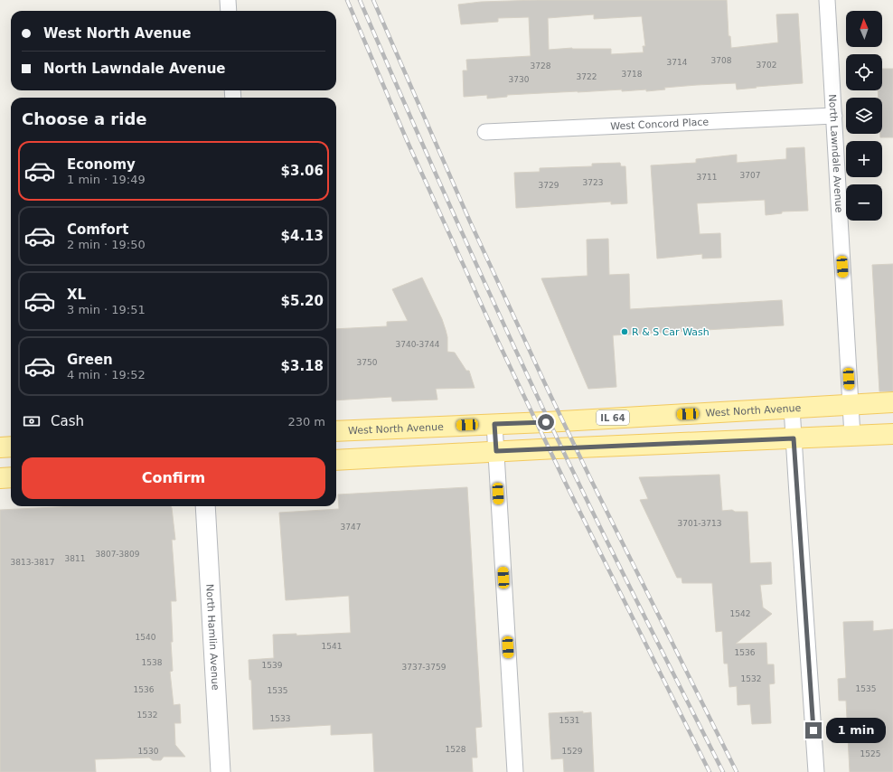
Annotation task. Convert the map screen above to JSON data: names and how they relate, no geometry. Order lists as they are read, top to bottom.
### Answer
{
  "streets": {
    "main road": ["West North Avenue", "IL 64"],
    "street": ["West Concord Place", "North Lawndale Avenue", "North Hamlin Avenue"]
  },
  "crossings": [
    ["West Concord Place", "North Lawndale Avenue"],
    ["North Lawndale Avenue", "West North Avenue"]
  ],
  "places": ["R & S Car Wash"],
  "house_numbers": [
    "3708",
    "3714",
    "3702",
    "3728",
    "3718",
    "3722",
    "3730",
    "3707",
    "3711",
    "3723",
    "3729",
    "3740-3744",
    "3750",
    "3701-3713",
    "3747",
    "3807-3809",
    "3811",
    "3813-3817",
    "1542",
    "1540",
    "1541",
    "1536",
    "1538",
    "1539",
    "3737-3759",
    "1532",
    "1535",
    "1536",
    "1535",
    "1532",
    "1533",
    "1531",
    "1528",
    "1530",
    "1529",
    "1525"
  ],
  "north": "top",
  "page": {
    "map_buttons": ["+", "−"],
    "banner": ["West North Avenue", "North Lawndale Avenue"],
    "heading": "Choose a ride",
    "list": [
      {
        "name": "Economy",
        "note": "1 min · 19:49",
        "value": "$3.06"
      },
      {
        "name": "Comfort",
        "note": "2 min · 19:50",
        "value": "$4.13"
      },
      {
        "name": "XL",
        "note": "3 min · 19:51",
        "value": "$5.20"
      },
      {
        "name": "Green",
        "note": "4 min · 19:52",
        "value": "$3.18"
      }
    ],
    "pay": ["Cash", "230 m"],
    "buttons": "Confirm",
    "bubble": "1 min"
  }
}
